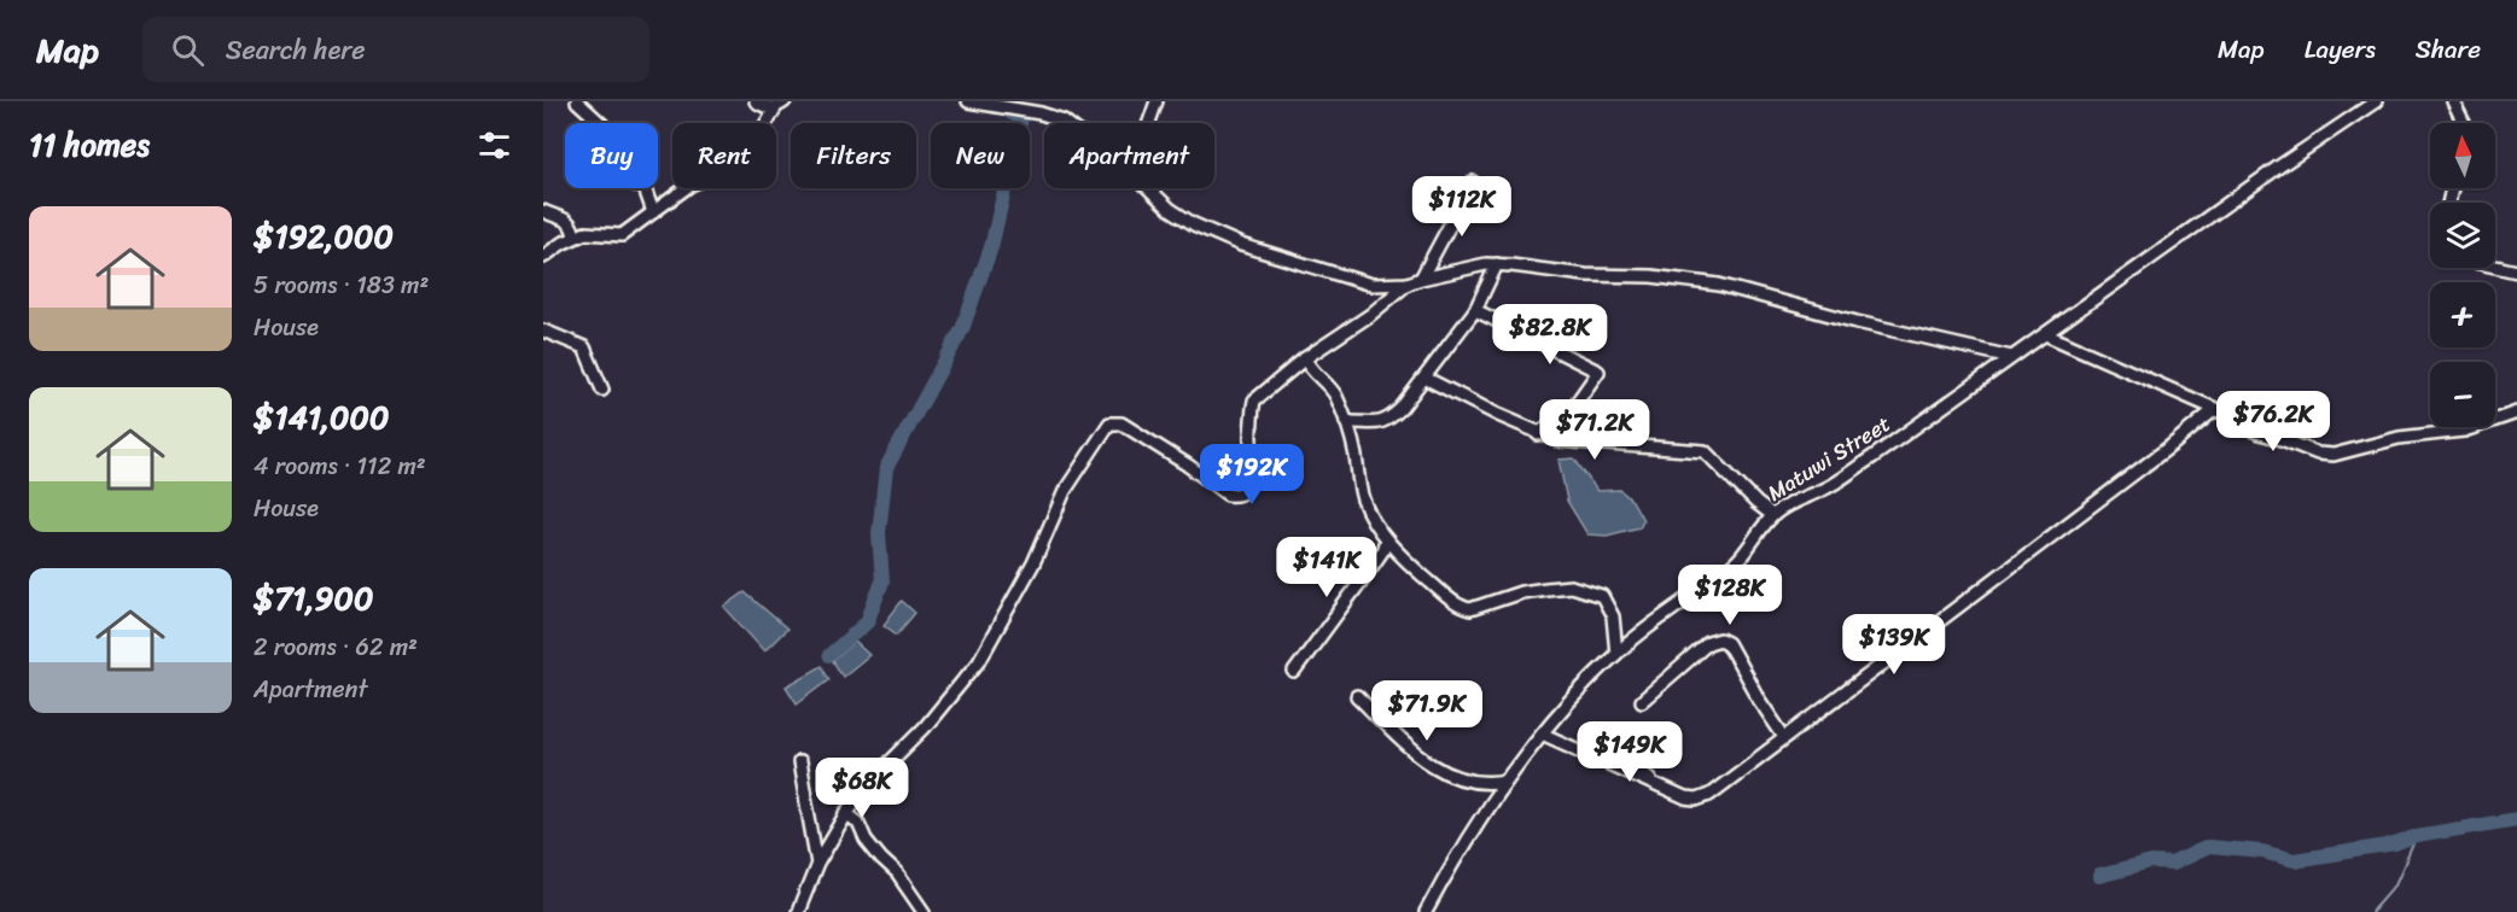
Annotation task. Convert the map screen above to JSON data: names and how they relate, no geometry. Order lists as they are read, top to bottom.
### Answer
{
  "streets": {
    "street": ["Matuwi Street"]
  },
  "north": "top",
  "page": {
    "header": "Map",
    "search": "Search here",
    "nav": ["Map", "Layers", "Share"],
    "heading": "11 homes",
    "map_buttons": ["+", "−"],
    "chip": [
      "Buy",
      "Rent",
      "Filters",
      "New",
      "Apartment"
    ],
    "price": [
      "$112K",
      "$82.8K",
      "$76.2K",
      "$71.2K",
      "$192K",
      "$141K",
      "$128K",
      "$139K",
      "$71.9K",
      "$149K",
      "$68K"
    ],
    "list": [
      {
        "name": "$192,000",
        "note": "5 rooms · 183 m² · House"
      },
      {
        "name": "$141,000",
        "note": "4 rooms · 112 m² · House"
      },
      {
        "name": "$71,900",
        "note": "2 rooms · 62 m² · Apartment"
      }
    ]
  }
}
